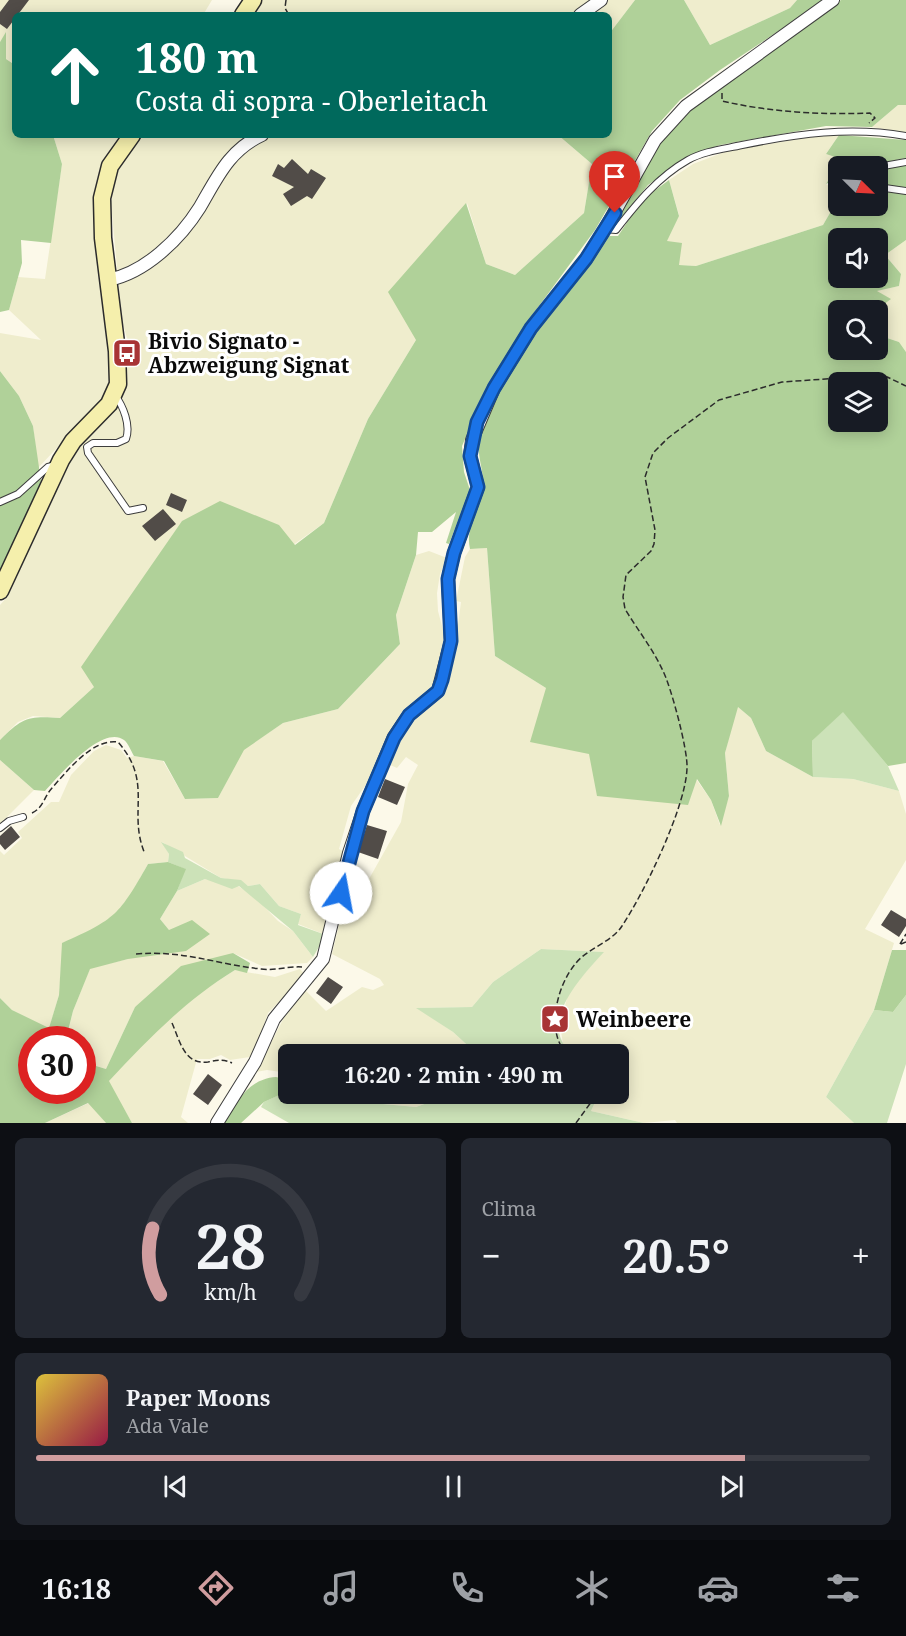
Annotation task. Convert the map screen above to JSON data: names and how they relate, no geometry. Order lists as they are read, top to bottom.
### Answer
{
  "places": {
    "bus stop": ["Bivio Signato - Abzweigung Signat"],
    "place": ["Weinbeere"]
  },
  "north": "bottom right",
  "page": {
    "turn": ["180 m", "Costa di sopra - Oberleitach"],
    "limit": "30",
    "trip": "16:20 · 2 min · 490 m",
    "tile": "Clima",
    "heat": ["−", "20.5°", "+"],
    "song": ["Paper Moons", "Ada Vale"],
    "tabs": "16:18",
    "gauge": ["28", "km/h"]
  }
}
